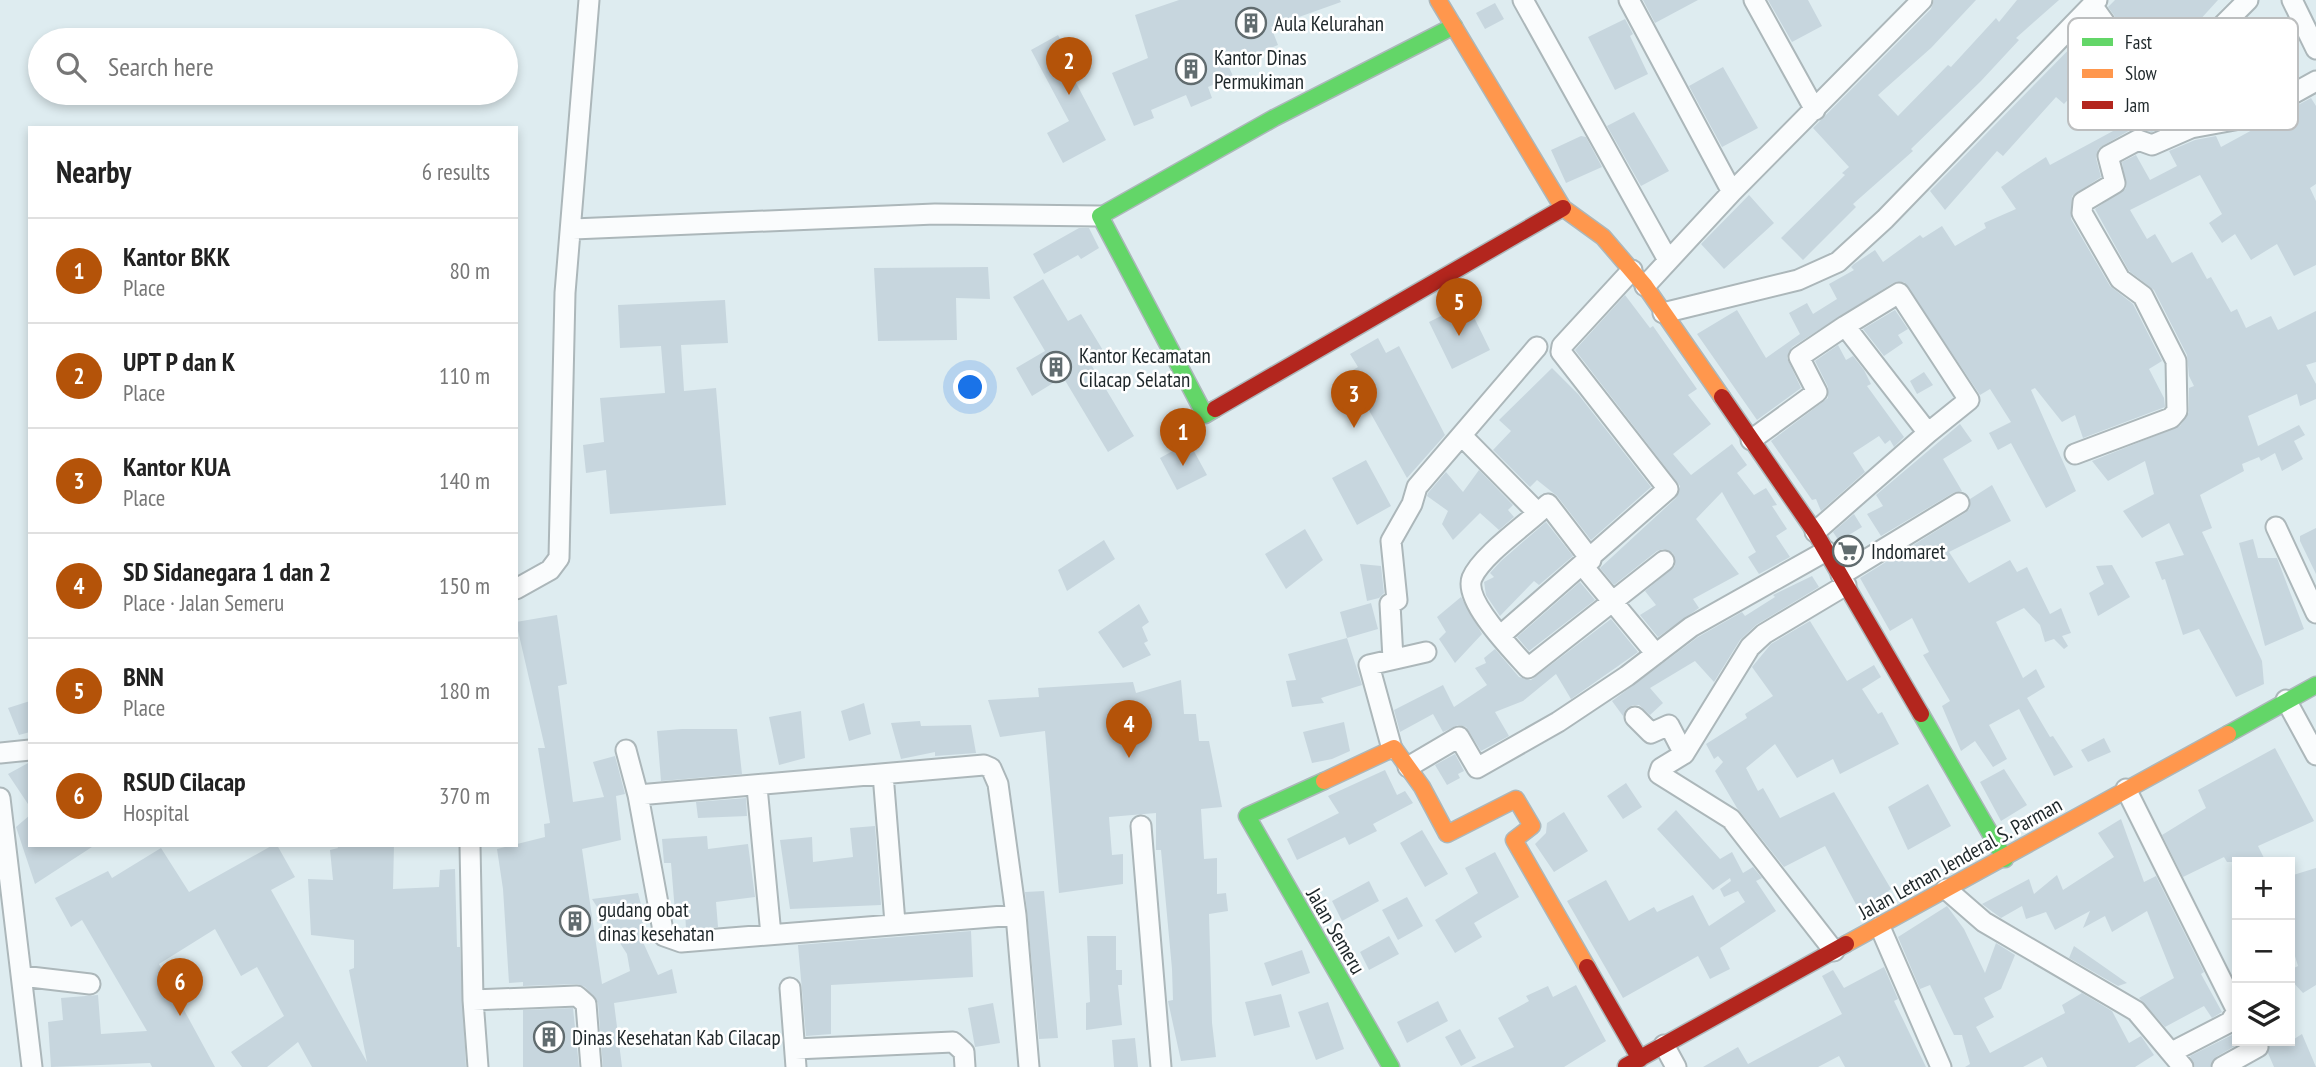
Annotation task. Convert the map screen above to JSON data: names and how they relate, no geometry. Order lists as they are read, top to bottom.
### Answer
{
  "streets": {
    "street": ["Jalan Letnan Jenderal S. Parman", "Jalan Semeru"]
  },
  "places": {
    "building": [
      "Aula Kelurahan",
      "Kantor Dinas Permukiman",
      "Kantor Kecamatan Cilacap Selatan",
      "gudang obat dinas kesehatan",
      "Dinas Kesehatan Kab Cilacap"
    ],
    "supermarket": ["Indomaret"]
  },
  "legend": ["Fast", "Slow", "Jam"],
  "page": {
    "search": "Search here",
    "pins": [
      "2",
      "5",
      "3",
      "1",
      "4",
      "6"
    ],
    "heading": ["Nearby", "6 results"],
    "list": [
      {
        "mark": "1",
        "name": "Kantor BKK",
        "note": "Place",
        "value": "80 m"
      },
      {
        "mark": "2",
        "name": "UPT P dan K",
        "note": "Place",
        "value": "110 m"
      },
      {
        "mark": "3",
        "name": "Kantor KUA",
        "note": "Place",
        "value": "140 m"
      },
      {
        "mark": "4",
        "name": "SD Sidanegara 1 dan 2",
        "note": "Place · Jalan Semeru",
        "value": "150 m"
      },
      {
        "mark": "5",
        "name": "BNN",
        "note": "Place",
        "value": "180 m"
      },
      {
        "mark": "6",
        "name": "RSUD Cilacap",
        "note": "Hospital",
        "value": "370 m"
      }
    ],
    "map_buttons": ["+", "−"]
  }
}
